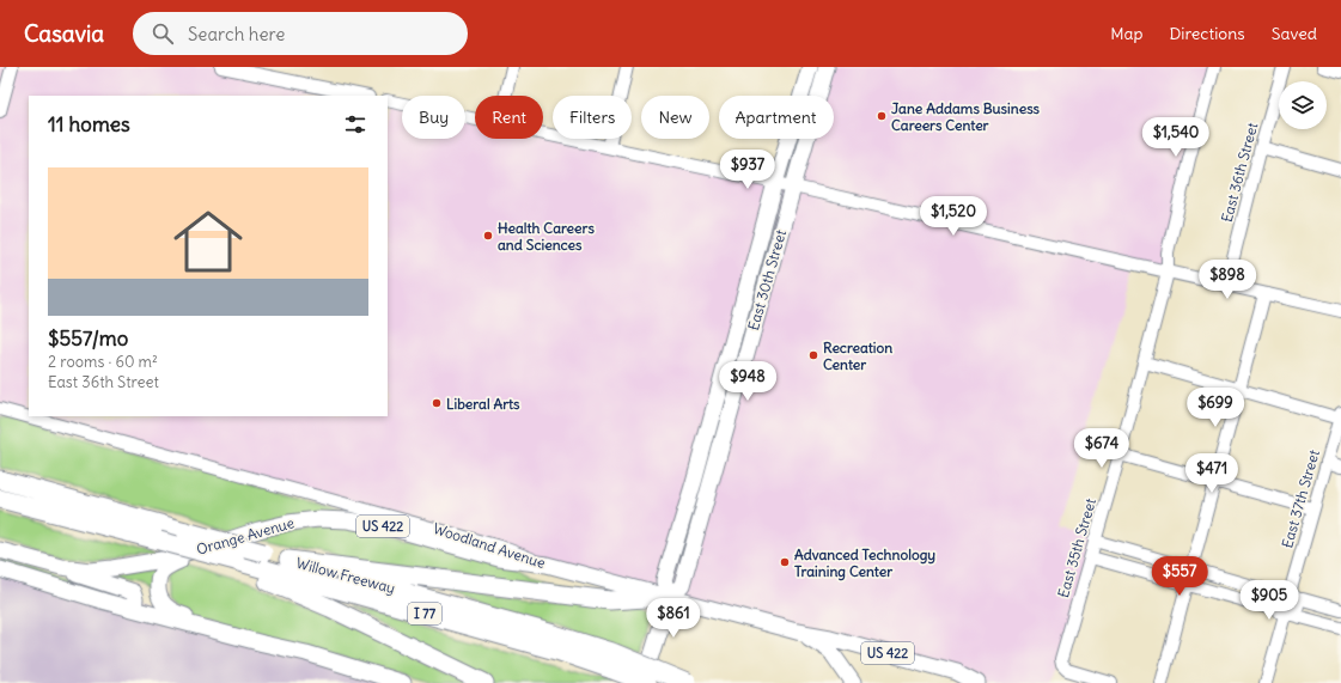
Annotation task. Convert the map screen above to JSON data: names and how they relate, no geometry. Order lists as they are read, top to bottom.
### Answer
{
  "streets": {
    "highway": ["Willow Freeway", "I 77"],
    "main road": [
      "East 30th Street",
      "US 422",
      "Orange Avenue",
      "Woodland Avenue"
    ],
    "street": ["East 36th Street", "East 37th Street", "East 35th Street"]
  },
  "crossings": [
    ["East 30th Street", "Woodland Avenue"],
    ["Orange Avenue", "Woodland Avenue"]
  ],
  "places": [
    "Jane Addams Business Careers Center",
    "Health Careers and Sciences",
    "Recreation Center",
    "Liberal Arts",
    "Advanced Technology Training Center"
  ],
  "page": {
    "header": "Casavia",
    "search": "Search here",
    "nav": ["Map", "Directions", "Saved"],
    "chip": [
      "Buy",
      "Rent",
      "Filters",
      "New",
      "Apartment"
    ],
    "heading": "11 homes",
    "price": [
      "$1,540",
      "$937",
      "$1,520",
      "$898",
      "$948",
      "$699",
      "$674",
      "$471",
      "$557",
      "$905",
      "$861"
    ],
    "list": [
      {
        "name": "$557/mo",
        "note": "2 rooms · 60 m² · East 36th Street"
      }
    ]
  }
}
